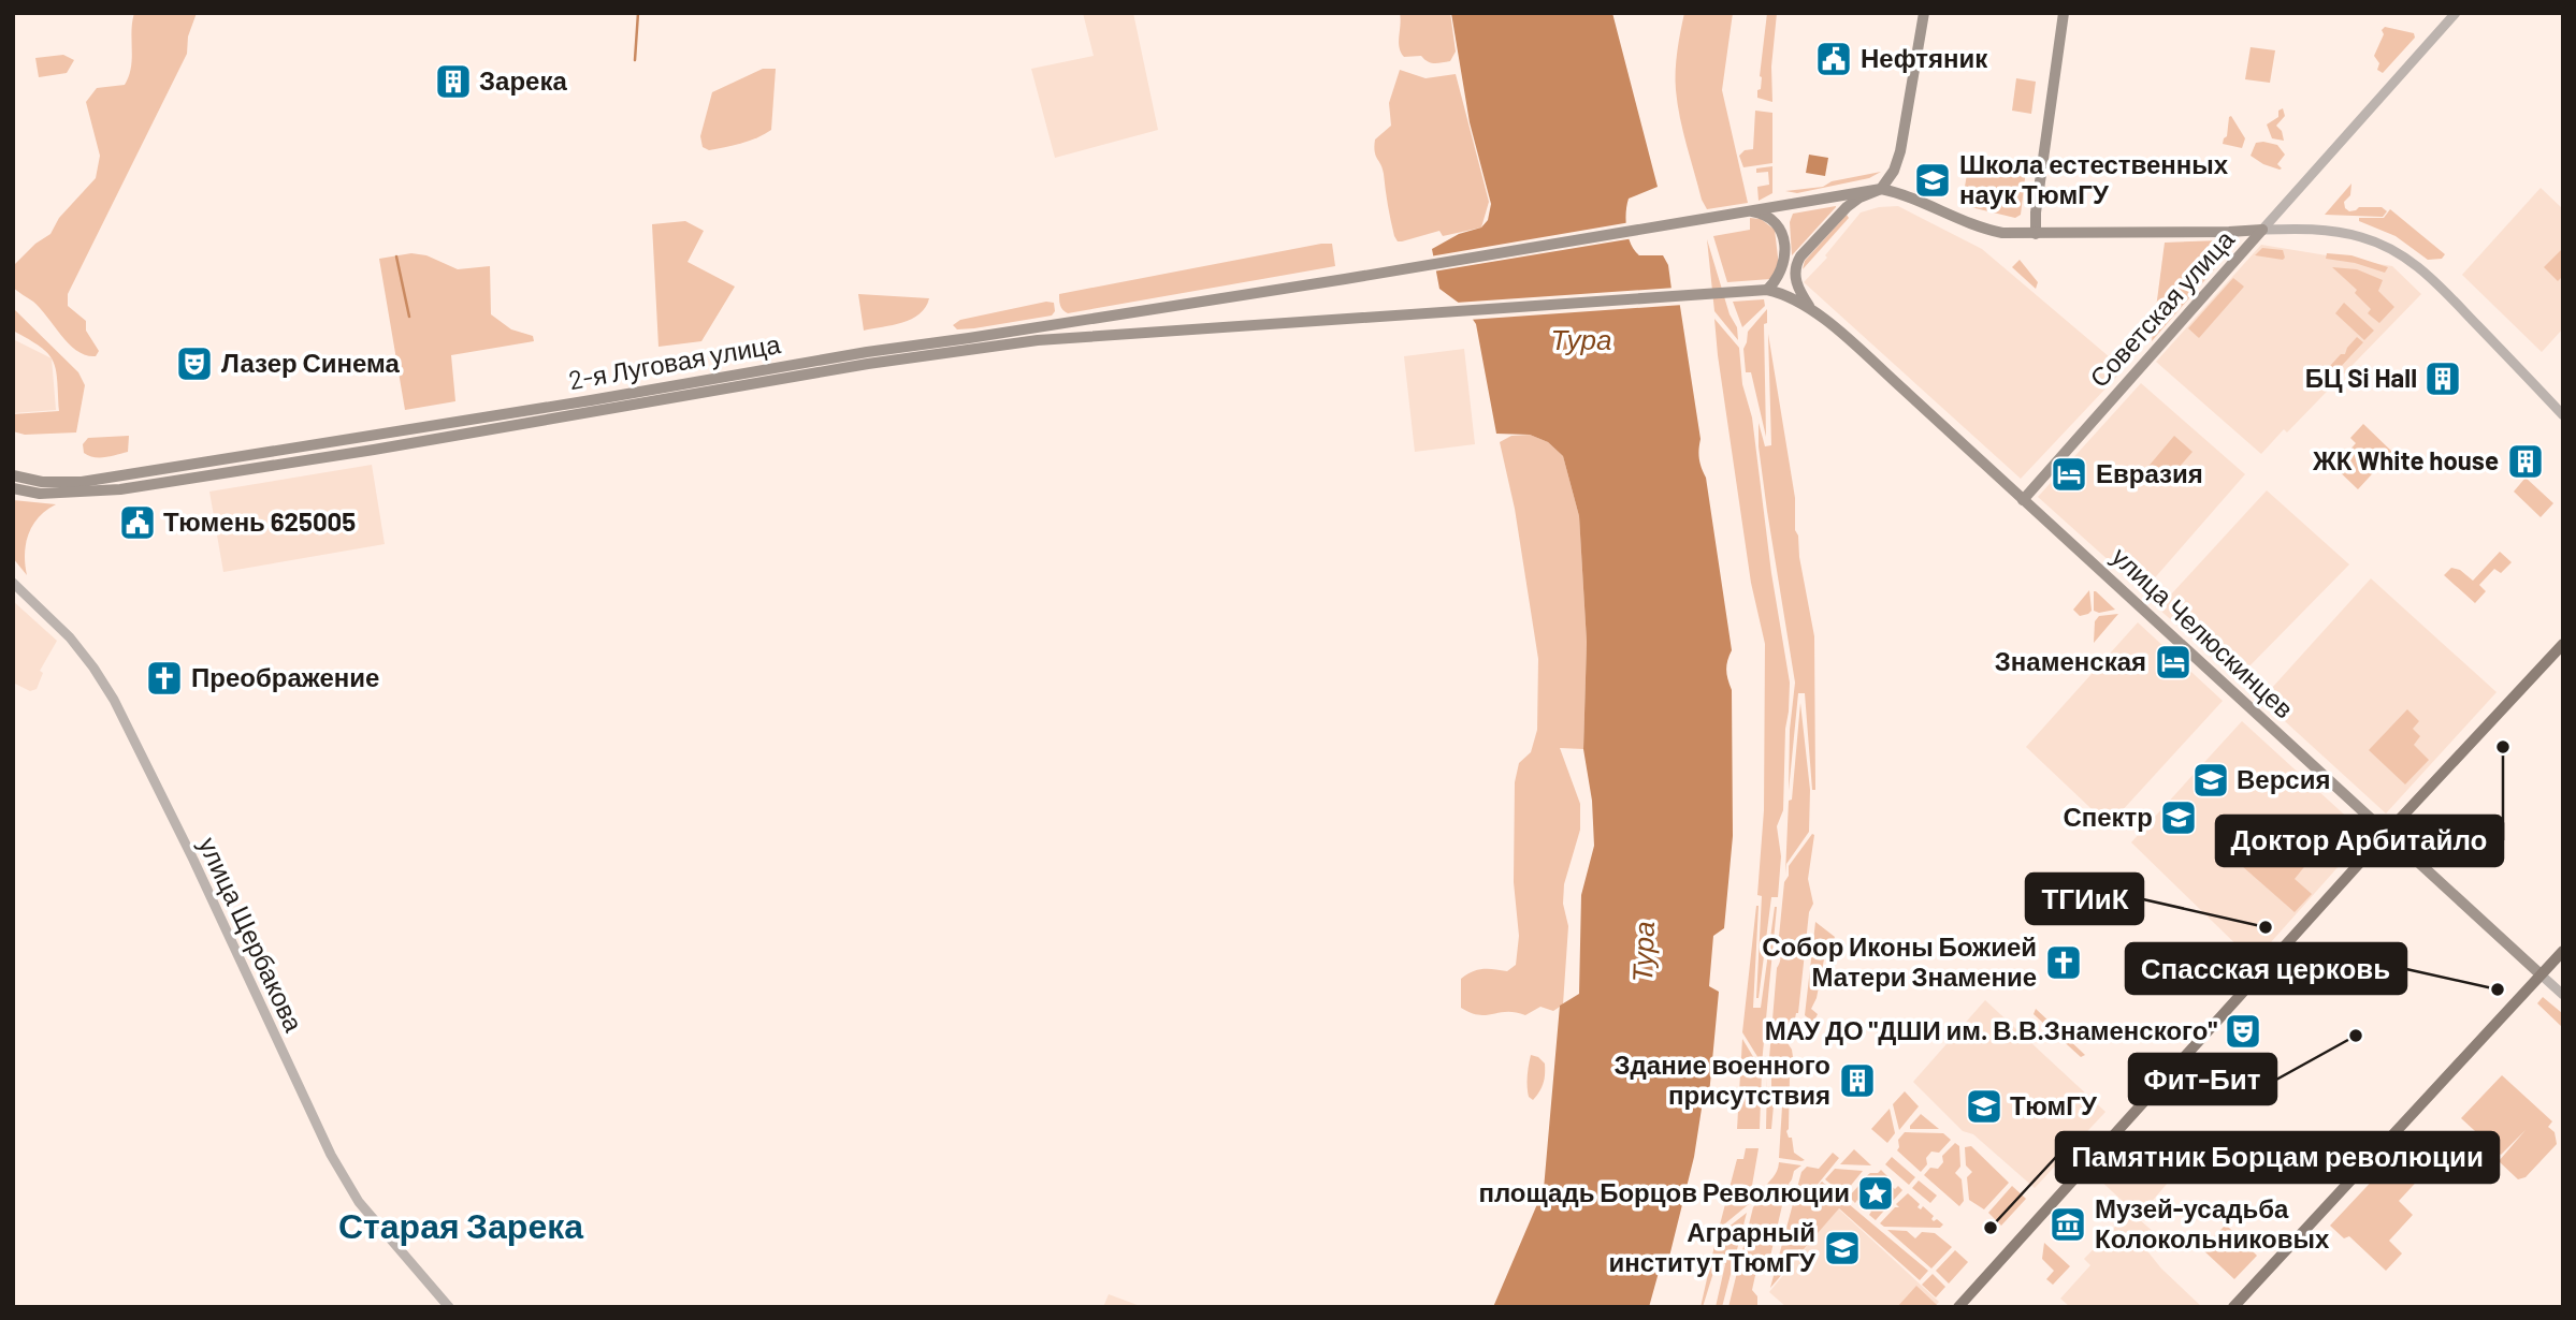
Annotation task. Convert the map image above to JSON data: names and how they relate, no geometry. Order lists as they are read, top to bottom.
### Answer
{
  "streets": {
    "main road": ["Советская улица", "2-я Луговая улица", "улица Челюскинцев"],
    "street": ["улица Щербакова"]
  },
  "crossings": [
    ["Советская улица", "улица Челюскинцев"]
  ],
  "districts": ["Старая Зарека"],
  "water": ["Тура"],
  "places": {
    "public building": ["Нефтяник", "Тюмень 625005"],
    "building": [
      "Зарека",
      "БЦ Si Hall",
      "ЖК White house",
      "Здание военного присутствия"
    ],
    "school or university": [
      "Школа естественных наук ТюмГУ",
      "Версия",
      "Спектр",
      "ТюмГУ",
      "Аграрный институт ТюмГУ"
    ],
    "theatre": ["Лазер Синема", "МАУ ДО \"ДШИ им. В.В.Знаменского\""],
    "hotel": ["Евразия", "Знаменская"],
    "church": ["Преображение", "Собор Иконы Божией Матери Знамение"],
    "other": [
      "Доктор Арбитайло",
      "ТГИиК",
      "Спасская церковь",
      "Фит-Бит",
      "Памятник Борцам революции"
    ],
    "place": ["площадь Борцов Революции"],
    "museum": ["Музей-усадьба Колокольниковых"]
  }
}
